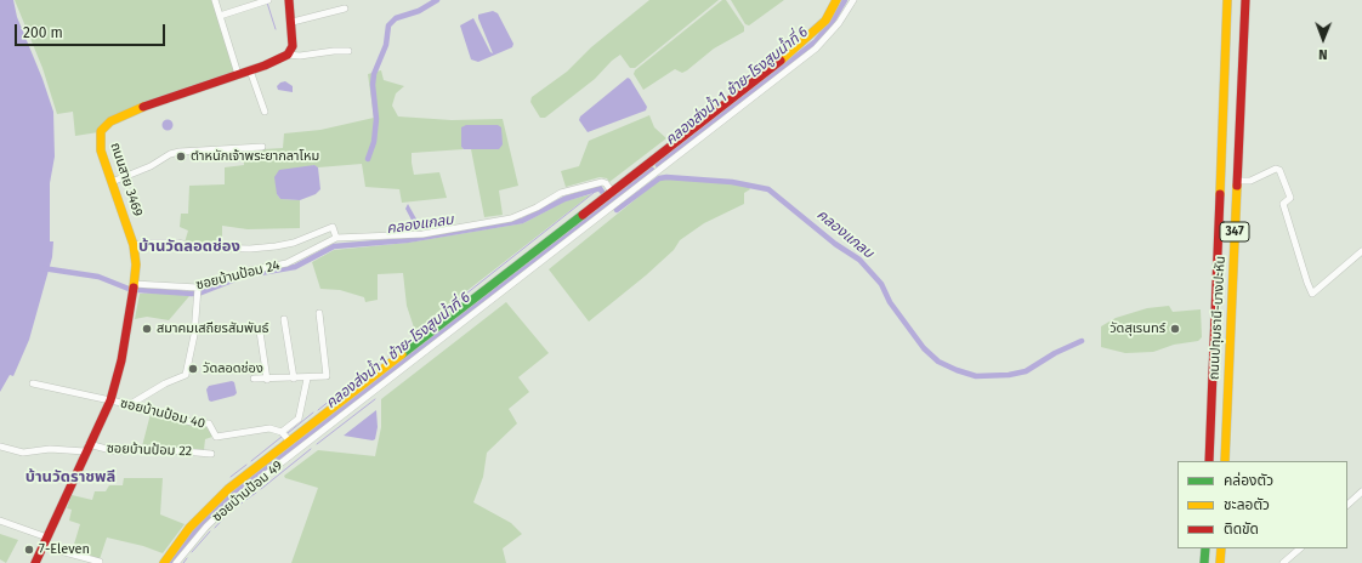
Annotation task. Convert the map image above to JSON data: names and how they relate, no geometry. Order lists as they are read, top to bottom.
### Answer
{
  "streets": {
    "main road": ["ถนนสาย 3469", "347", "ถนนปทุมธานี-บางปะหัน"],
    "street": [
      "ซอยบ้านป้อม 24",
      "ซอยบ้านป้อม 40",
      "ซอยบ้านป้อม 22",
      "ซอยบ้านป้อม 49"
    ]
  },
  "crossings": [
    ["ถนนสาย 3469", "ซอยบ้านป้อม 24"],
    ["ถนนสาย 3469", "ซอยบ้านป้อม 40"],
    ["ถนนสาย 3469", "ซอยบ้านป้อม 22"]
  ],
  "districts": ["บ้านวัดลอดช่อง", "บ้านวัดราชพลี"],
  "water": ["คลองส่งน้ำ 1 ซ้าย-โรงสูบน้ำที่ 6", "คลองแกลบ"],
  "places": [
    "ตำหนักเจ้าพระยากลาโหม",
    "สมาคมเสถียรสัมพันธ์",
    "วัดสุเรนทร์",
    "วัดลอดช่อง",
    "7-Eleven"
  ],
  "legend": ["คล่องตัว", "ชะลอตัว", "ติดขัด"],
  "scale_bar": "200 m",
  "north": "bottom"
}
